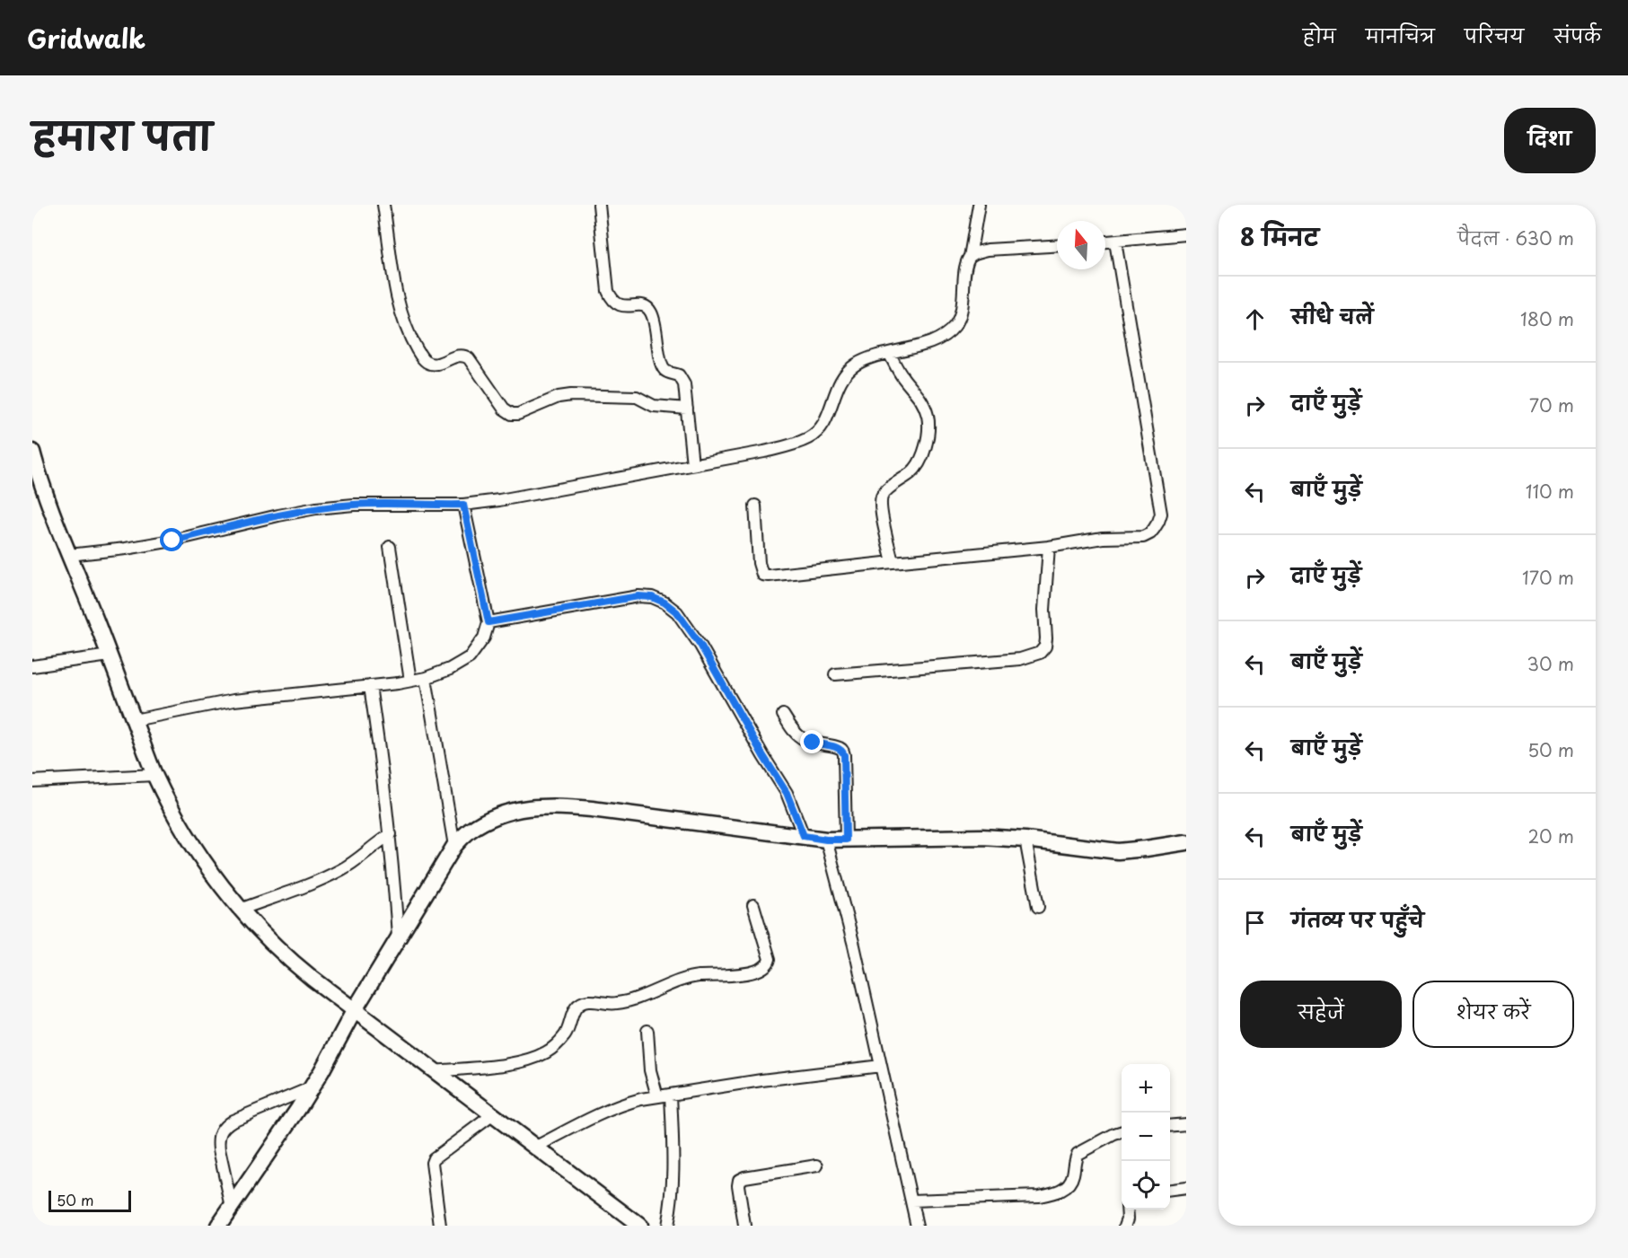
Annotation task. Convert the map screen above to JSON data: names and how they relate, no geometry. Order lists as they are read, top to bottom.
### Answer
{
  "scale_bar": "50 m",
  "north": "top",
  "page": {
    "header": "Gridwalk",
    "nav": [
      "होम",
      "मानचित्र",
      "परिचय",
      "संपर्क"
    ],
    "title": "हमारा पता",
    "buttons": [
      "दिशा",
      ["सहेजें", "शेयर करें"]
    ],
    "heading": ["8 मिनट", "पैदल · 630 m"],
    "list": [
      ["सीधे चलें", "180 m"],
      ["दाएँ मुड़ें", "70 m"],
      ["बाएँ मुड़ें", "110 m"],
      ["दाएँ मुड़ें", "170 m"],
      ["बाएँ मुड़ें", "30 m"],
      ["बाएँ मुड़ें", "50 m"],
      ["बाएँ मुड़ें", "20 m"],
      "गंतव्य पर पहुँचे"
    ],
    "map_buttons": ["+", "−"],
    "scale": "50 m"
  }
}
